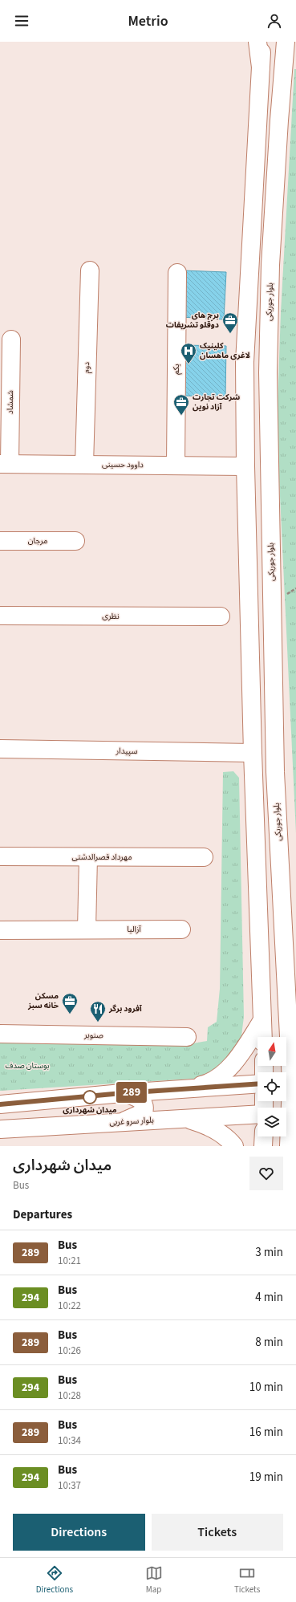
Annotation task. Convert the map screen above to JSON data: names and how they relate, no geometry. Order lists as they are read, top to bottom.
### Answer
{
  "streets": {
    "main road": [
      "بلوار جوریکی",
      "دوم",
      "یکم",
      "شمشاد",
      "داوود حسینی",
      "مرجان",
      "نظری",
      "سپیدار",
      "مهرداد قصرالدشتی",
      "آزالیا",
      "صنوبر",
      "بلوار سرو غربی"
    ]
  },
  "crossings": [
    ["دوم", "داوود حسینی"],
    ["یکم", "داوود حسینی"],
    ["شمشاد", "داوود حسینی"]
  ],
  "parks": ["بوستان صدف"],
  "places": {
    "office": ["برج های دوقلو تشریفات", "شرکت تجارت آزاد نوین", "مسکن خانه سبز"],
    "hospital": ["کلینیک لاغری ماهسان"],
    "restaurant": ["آفرود برگر"],
    "other": ["میدان شهرداری"]
  },
  "lines": ["bus line 289"],
  "north": "top",
  "page": {
    "header": "Metrio",
    "on_map": "289",
    "heading": [
      ["میدان شهرداری", "Bus"],
      "Departures"
    ],
    "list": [
      {
        "mark": "289",
        "name": "Bus",
        "note": "10:21",
        "value": "3 min"
      },
      {
        "mark": "294",
        "name": "Bus",
        "note": "10:22",
        "value": "4 min"
      },
      {
        "mark": "289",
        "name": "Bus",
        "note": "10:26",
        "value": "8 min"
      },
      {
        "mark": "294",
        "name": "Bus",
        "note": "10:28",
        "value": "10 min"
      },
      {
        "mark": "289",
        "name": "Bus",
        "note": "10:34",
        "value": "16 min"
      },
      {
        "mark": "294",
        "name": "Bus",
        "note": "10:37",
        "value": "19 min"
      }
    ],
    "buttons": ["Directions", "Tickets"],
    "tabs": ["Directions", "Map", "Tickets"]
  }
}
